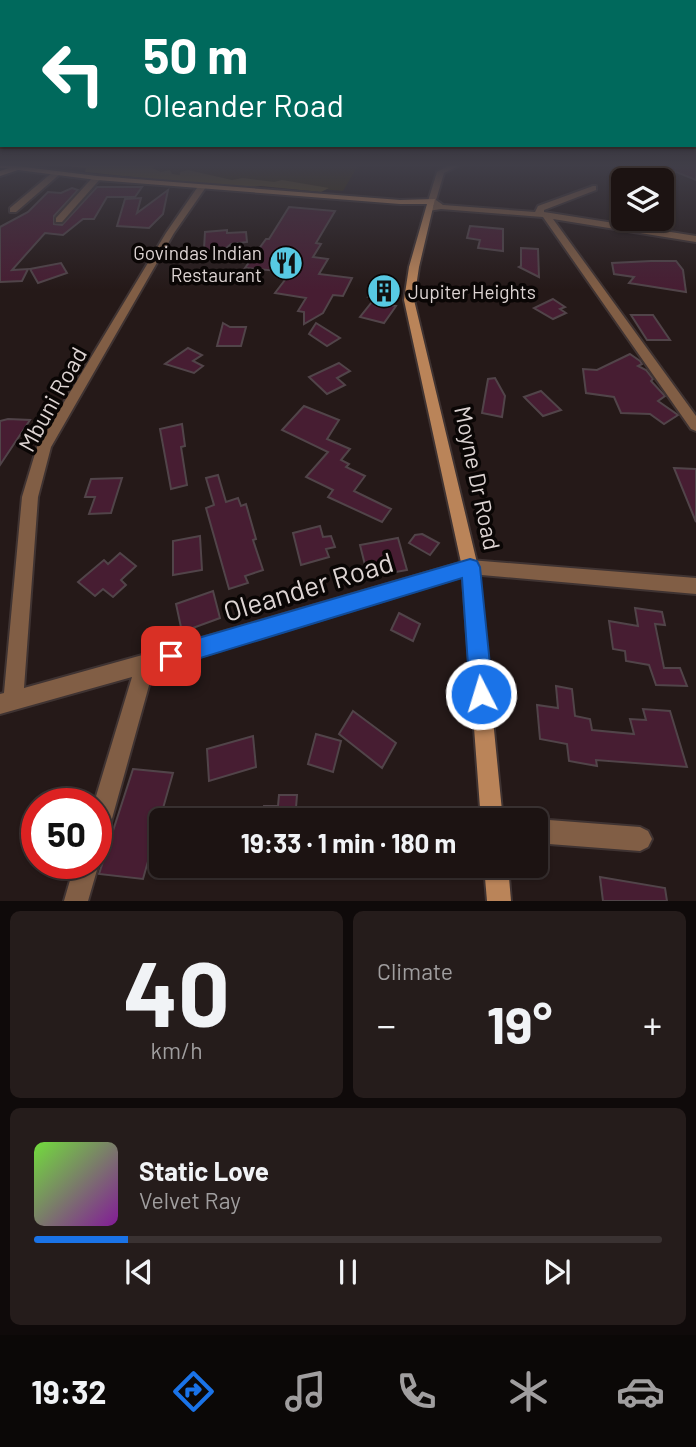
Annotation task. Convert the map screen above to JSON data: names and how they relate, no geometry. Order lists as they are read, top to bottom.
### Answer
{
  "streets": {
    "main road": ["Moyne Dr Road"],
    "street": ["Mbuni Road", "Oleander Road"]
  },
  "crossings": [
    ["Mbuni Road", "Oleander Road"],
    ["Moyne Dr Road", "Oleander Road"]
  ],
  "places": {
    "restaurant": ["Govindas Indian Restaurant"],
    "building": ["Jupiter Heights"]
  },
  "page": {
    "turn": ["50 m", "Oleander Road"],
    "limit": "50",
    "trip": "19:33 · 1 min · 180 m",
    "tile": [
      ["40", "km/h"],
      "Climate"
    ],
    "heat": ["−", "19°", "+"],
    "song": ["Static Love", "Velvet Ray"],
    "tabs": "19:32"
  }
}
